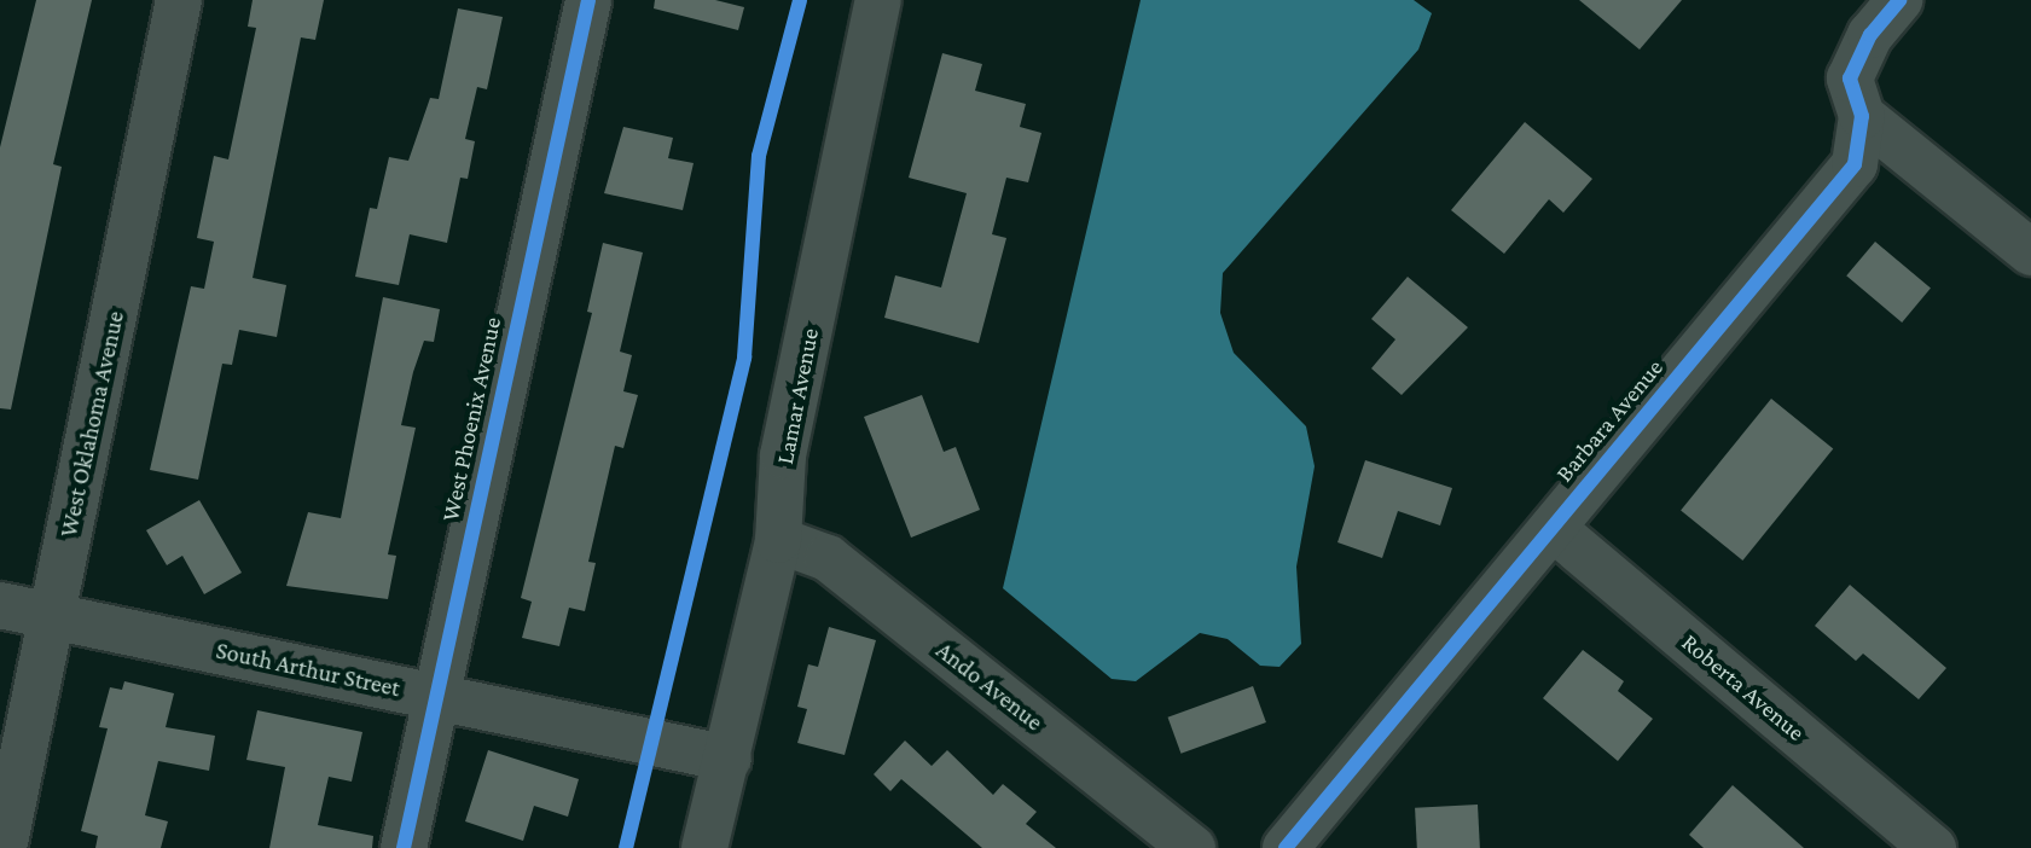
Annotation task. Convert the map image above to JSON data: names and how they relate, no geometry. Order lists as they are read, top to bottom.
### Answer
{
  "streets": {
    "street": [
      "Lamar Avenue",
      "West Phoenix Avenue",
      "Barbara Avenue",
      "West Oklahoma Avenue",
      "South Arthur Street",
      "Ando Avenue",
      "Roberta Avenue"
    ]
  },
  "crossings": [
    ["Lamar Avenue", "South Arthur Street"],
    ["Lamar Avenue", "Ando Avenue"],
    ["West Phoenix Avenue", "South Arthur Street"],
    ["Barbara Avenue", "Roberta Avenue"],
    ["West Oklahoma Avenue", "South Arthur Street"]
  ]
}
